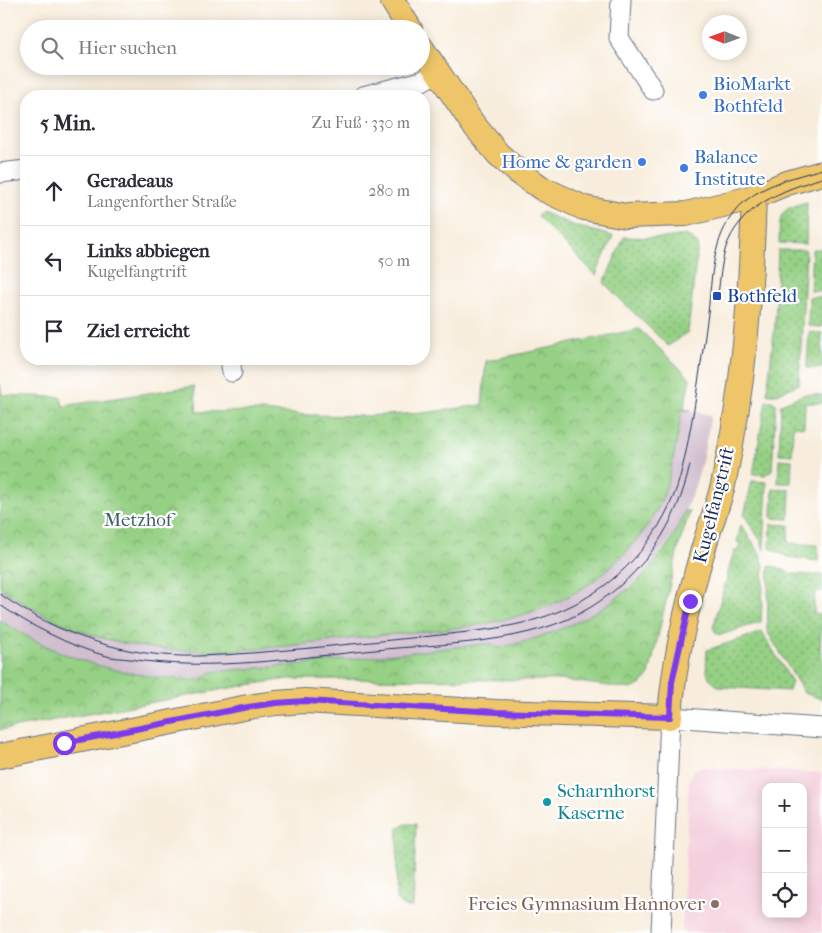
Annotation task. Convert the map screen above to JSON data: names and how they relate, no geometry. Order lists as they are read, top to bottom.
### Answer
{
  "streets": {
    "main road": ["Kugelfangtrift"]
  },
  "parks": ["Metzhof"],
  "places": {
    "other": [
      "BioMarkt Bothfeld",
      "Home & garden",
      "Balance Institute",
      "Scharnhorst Kaserne",
      "Freies Gymnasium Hannover"
    ],
    "transit": ["Bothfeld"]
  },
  "north": "left",
  "page": {
    "search": "Hier suchen",
    "heading": ["5 Min.", "Zu Fuß · 330 m"],
    "list": [
      ["Geradeaus", "Langenforther Straße", "280 m"],
      ["Links abbiegen", "Kugelfangtrift", "50 m"],
      "Ziel erreicht"
    ],
    "map_buttons": ["+", "−"]
  }
}
